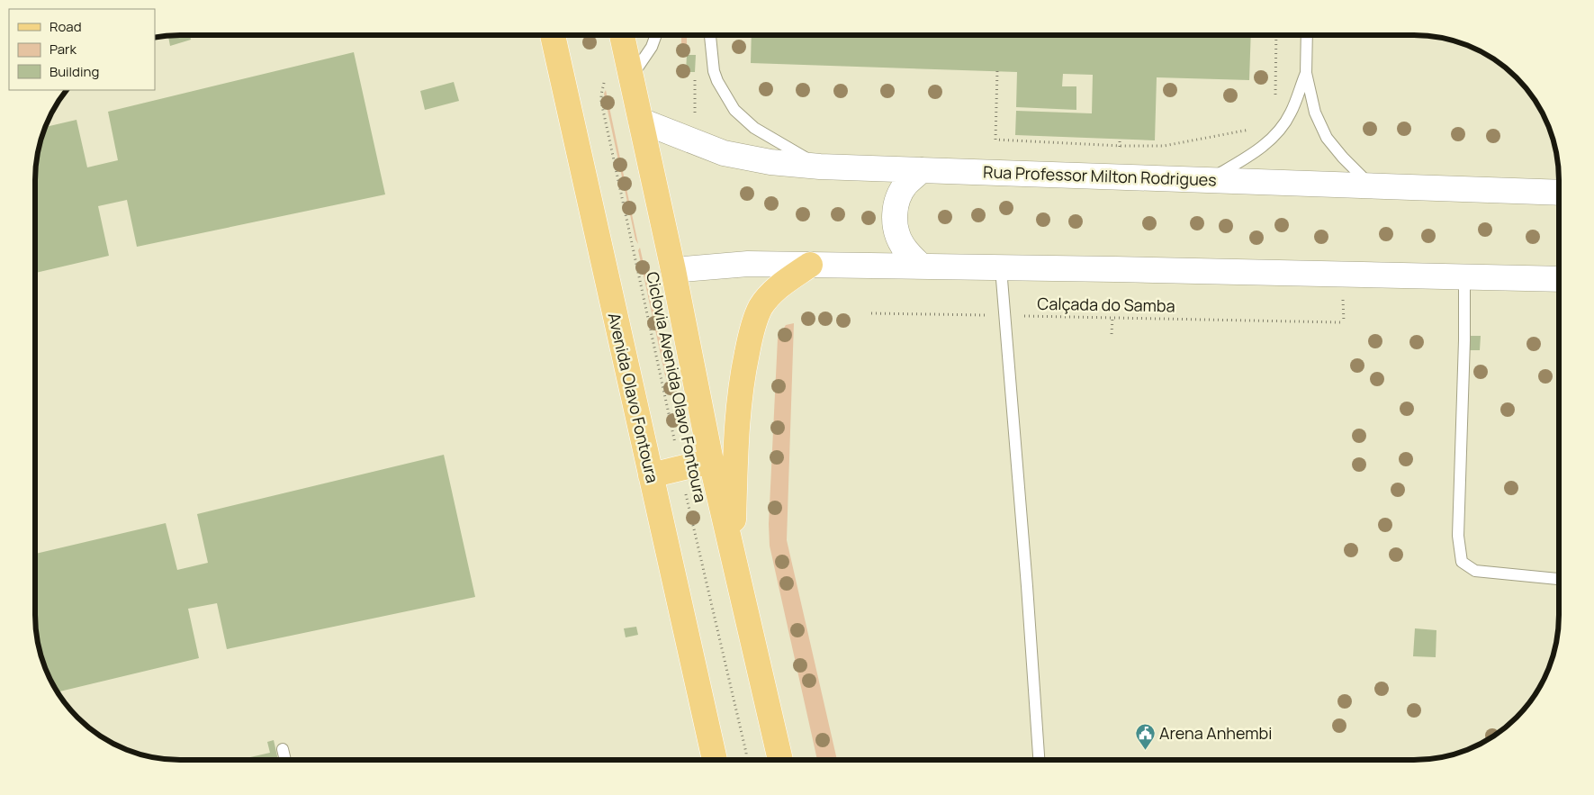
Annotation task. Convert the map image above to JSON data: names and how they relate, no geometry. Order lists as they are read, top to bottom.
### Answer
{
  "streets": {
    "main road": ["Avenida Olavo Fontoura"],
    "street": ["Rua Professor Milton Rodrigues"],
    "path": ["Calçada do Samba", "Ciclovia Avenida Olavo Fontoura"]
  },
  "places": {
    "public building": ["Arena Anhembi"]
  },
  "legend": ["Road", "Park", "Building"]
}
